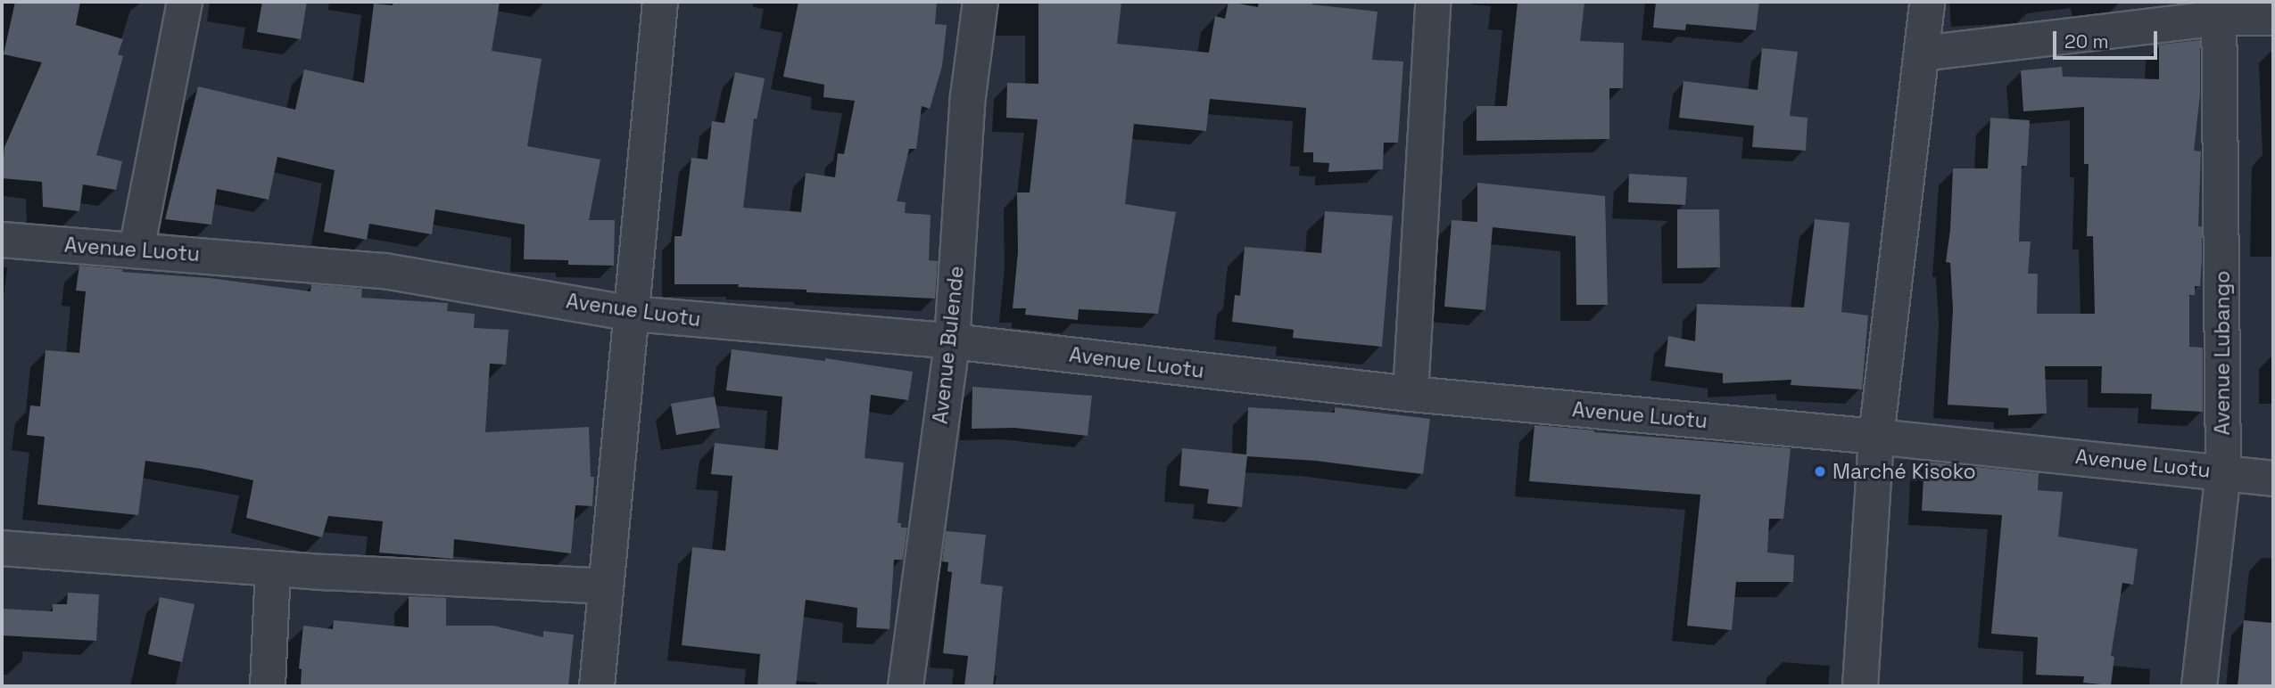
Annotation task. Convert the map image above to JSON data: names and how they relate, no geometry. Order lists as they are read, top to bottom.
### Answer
{
  "streets": {
    "street": ["Avenue Luotu", "Avenue Bulende", "Avenue Lubango"]
  },
  "crossings": [
    ["Avenue Luotu", "Avenue Bulende"],
    ["Avenue Luotu", "Avenue Lubango"]
  ],
  "places": ["Marché Kisoko"],
  "scale_bar": "20 m"
}
